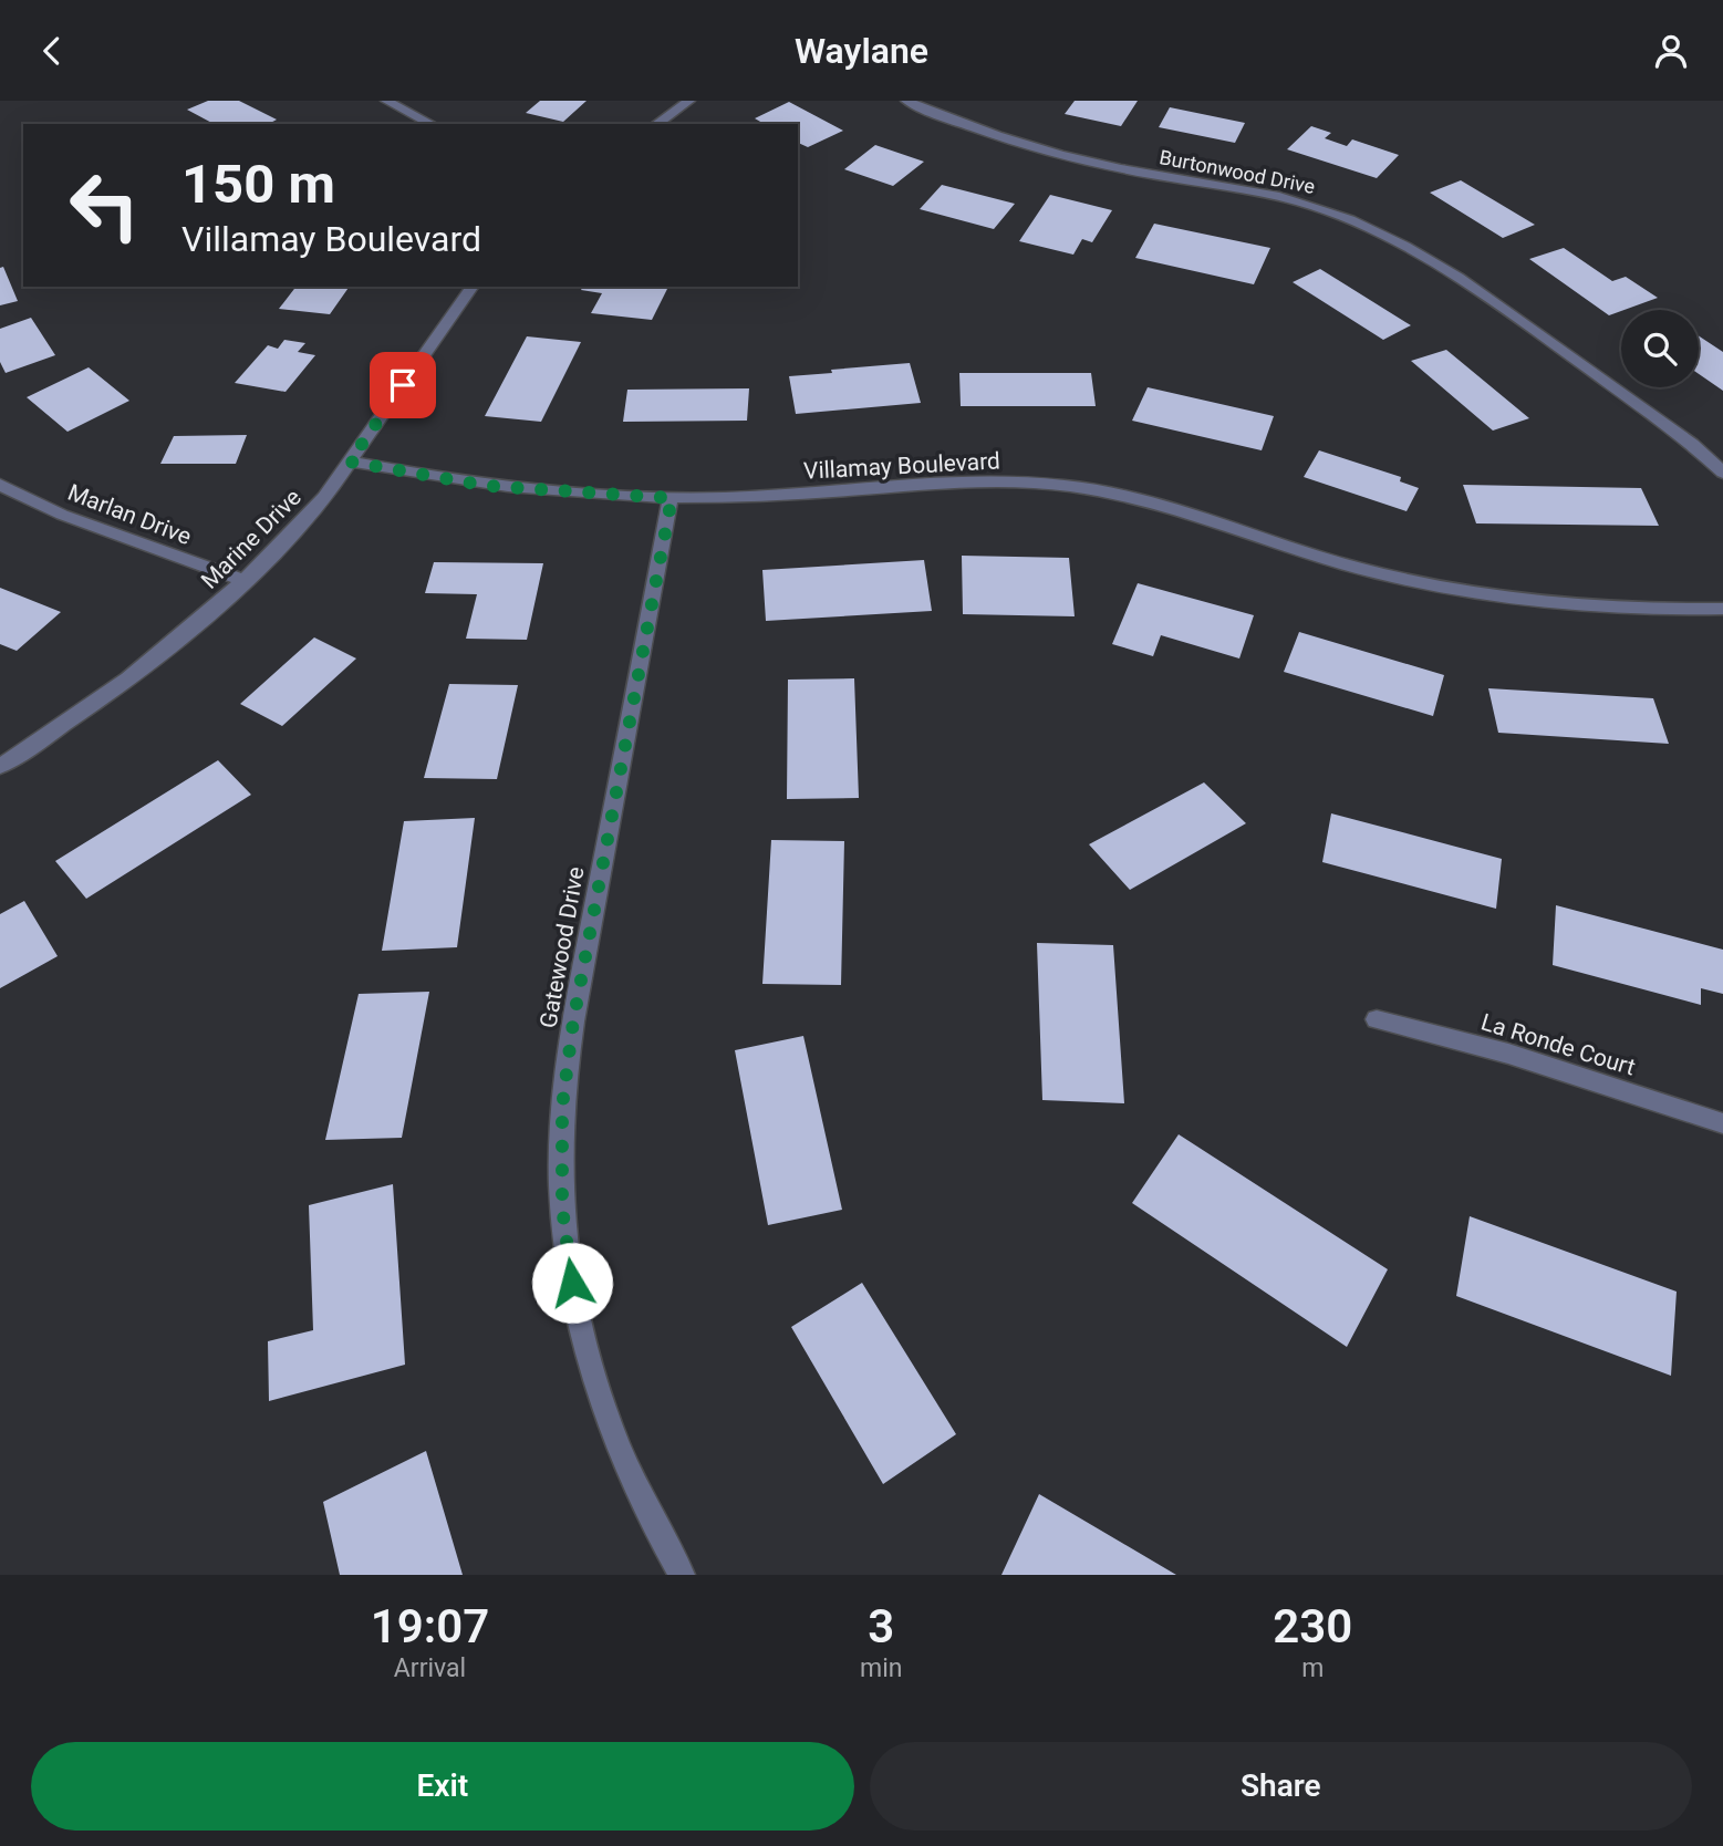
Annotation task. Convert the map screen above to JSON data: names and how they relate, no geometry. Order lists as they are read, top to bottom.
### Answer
{
  "streets": {
    "street": [
      "Burtonwood Drive",
      "Villamay Boulevard",
      "Marlan Drive",
      "Marine Drive",
      "Gatewood Drive",
      "La Ronde Court"
    ]
  },
  "crossings": [
    ["Villamay Boulevard", "Marine Drive"],
    ["Villamay Boulevard", "Gatewood Drive"],
    ["Marlan Drive", "Marine Drive"]
  ],
  "page": {
    "header": "Waylane",
    "turn": ["150 m", "Villamay Boulevard"],
    "eta": [
      "19:07",
      "Arrival",
      "3",
      "min",
      "230",
      "m"
    ],
    "buttons": ["Exit", "Share"]
  }
}
